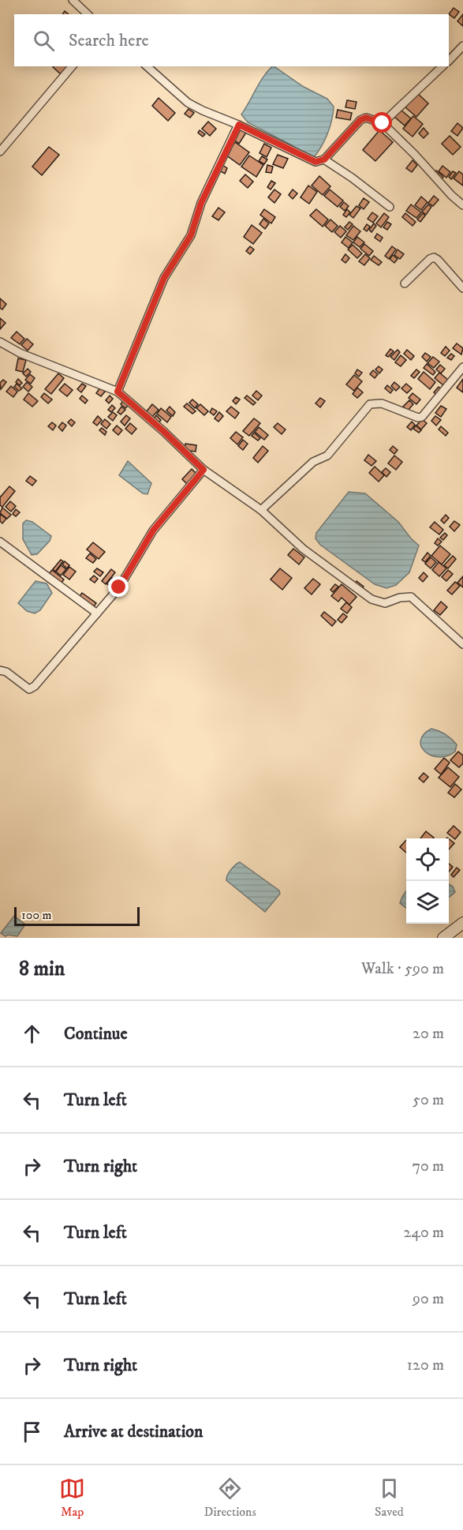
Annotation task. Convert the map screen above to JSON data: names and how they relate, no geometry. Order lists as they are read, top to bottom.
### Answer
{
  "scale_bar": "100 m",
  "page": {
    "search": "Search here",
    "scale": "100 m",
    "heading": ["8 min", "Walk · 590 m"],
    "list": [
      ["Continue", "20 m"],
      ["Turn left", "50 m"],
      ["Turn right", "70 m"],
      ["Turn left", "240 m"],
      ["Turn left", "90 m"],
      ["Turn right", "120 m"],
      "Arrive at destination"
    ],
    "nav": ["Map", "Directions", "Saved"]
  }
}
